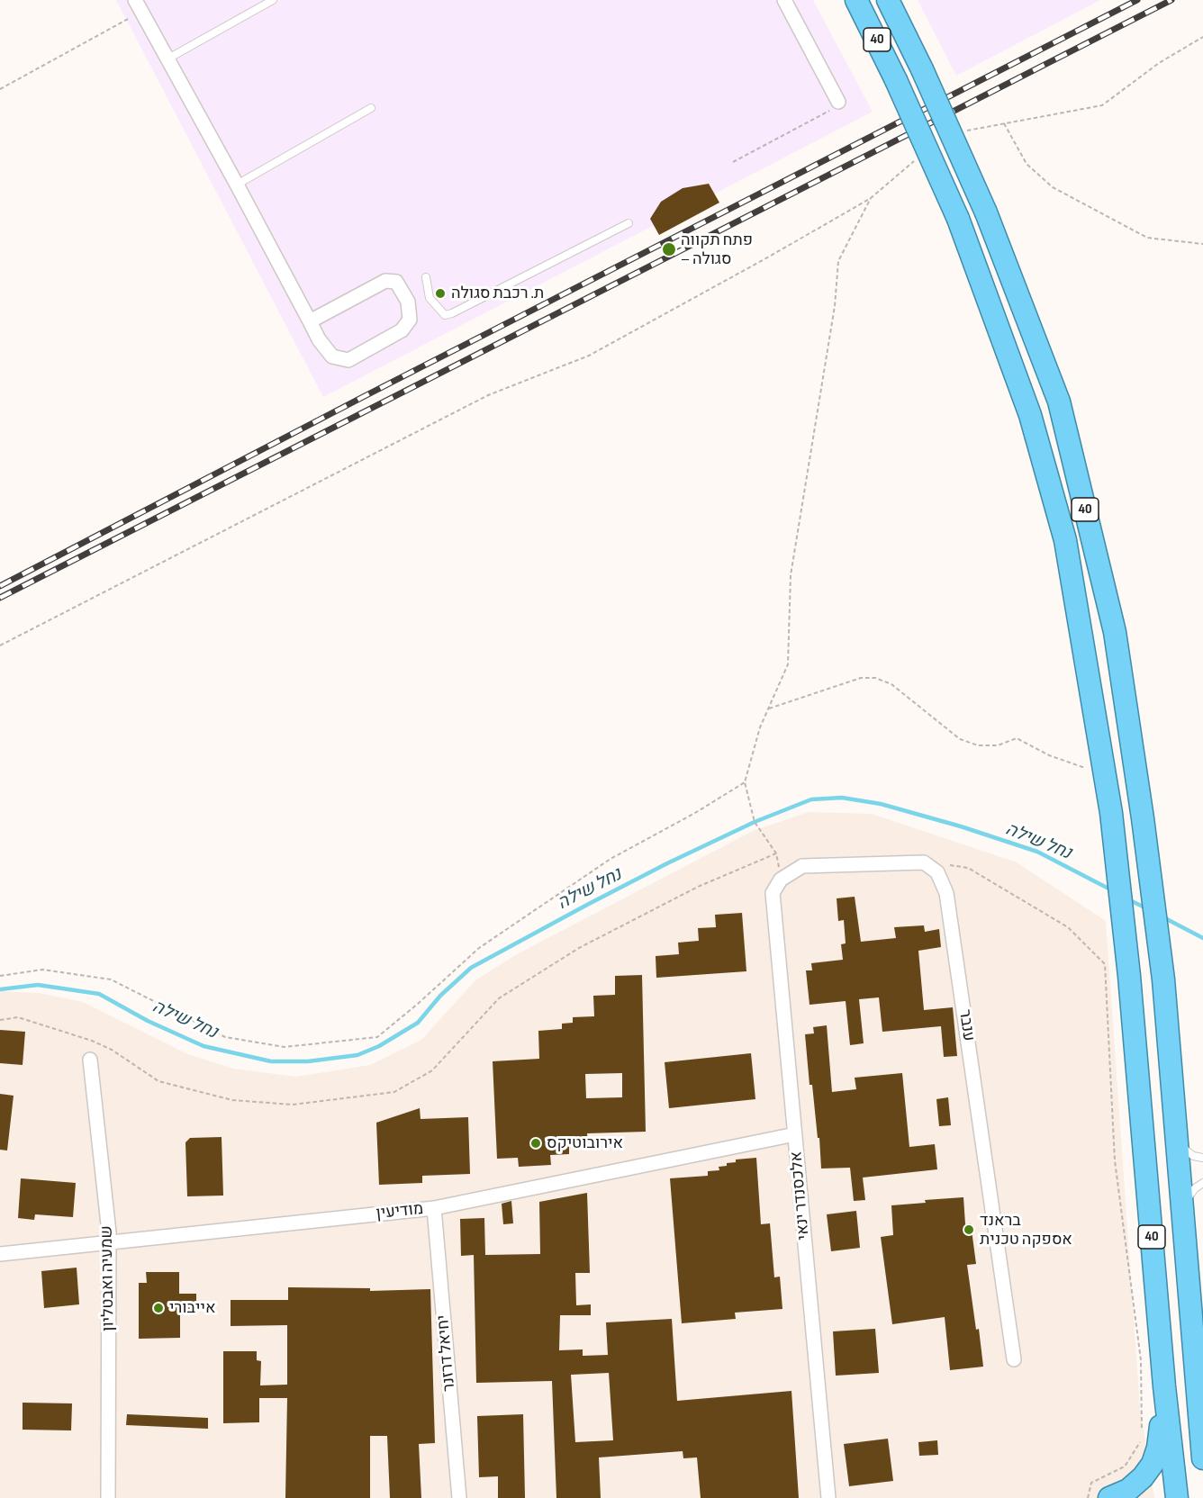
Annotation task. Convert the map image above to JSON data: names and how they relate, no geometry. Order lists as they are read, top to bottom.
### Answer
{
  "streets": {
    "highway": ["40"],
    "street": [
      "ענבר",
      "אלכסנדר ינאי",
      "מודיעין",
      "שמעיה ואבטליון",
      "יחיאל דרזנר"
    ]
  },
  "crossings": [
    ["אלכסנדר ינאי", "מודיעין"],
    ["מודיעין", "שמעיה ואבטליון"],
    ["מודיעין", "יחיאל דרזנר"]
  ],
  "water": ["נחל שילה"],
  "places": [
    "פתח תקווה – סגולה",
    "ת. רכבת סגולה",
    "אירובוטיקס",
    "בראנד אספקה טכנית",
    "אייבורי"
  ]
}
